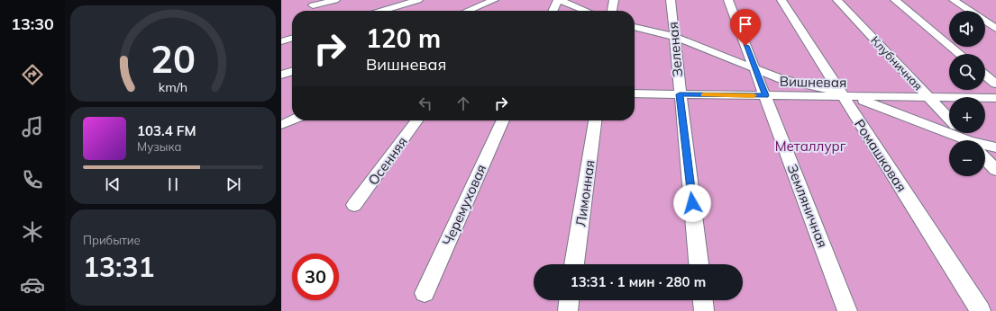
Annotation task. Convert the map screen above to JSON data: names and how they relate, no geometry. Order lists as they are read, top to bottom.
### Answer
{
  "streets": {
    "street": [
      "Зеленая",
      "Клубничная",
      "Вишневая",
      "Ромашковая",
      "Осенняя",
      "Лимонная",
      "Черемуховая",
      "Земляничная"
    ]
  },
  "crossings": [
    ["Зеленая", "Вишневая"],
    ["Клубничная", "Вишневая"],
    ["Вишневая", "Ромашковая"],
    ["Вишневая", "Земляничная"]
  ],
  "parks": ["Металлург"],
  "page": {
    "tabs": "13:30",
    "map_buttons": ["+", "−"],
    "turn": ["120 m", "Вишневая"],
    "song": ["103.4 FM", "Музыка"],
    "tile": ["Прибытие", "13:31"],
    "limit": "30",
    "trip": "13:31 · 1 мин · 280 m",
    "gauge": ["20", "km/h"]
  }
}
